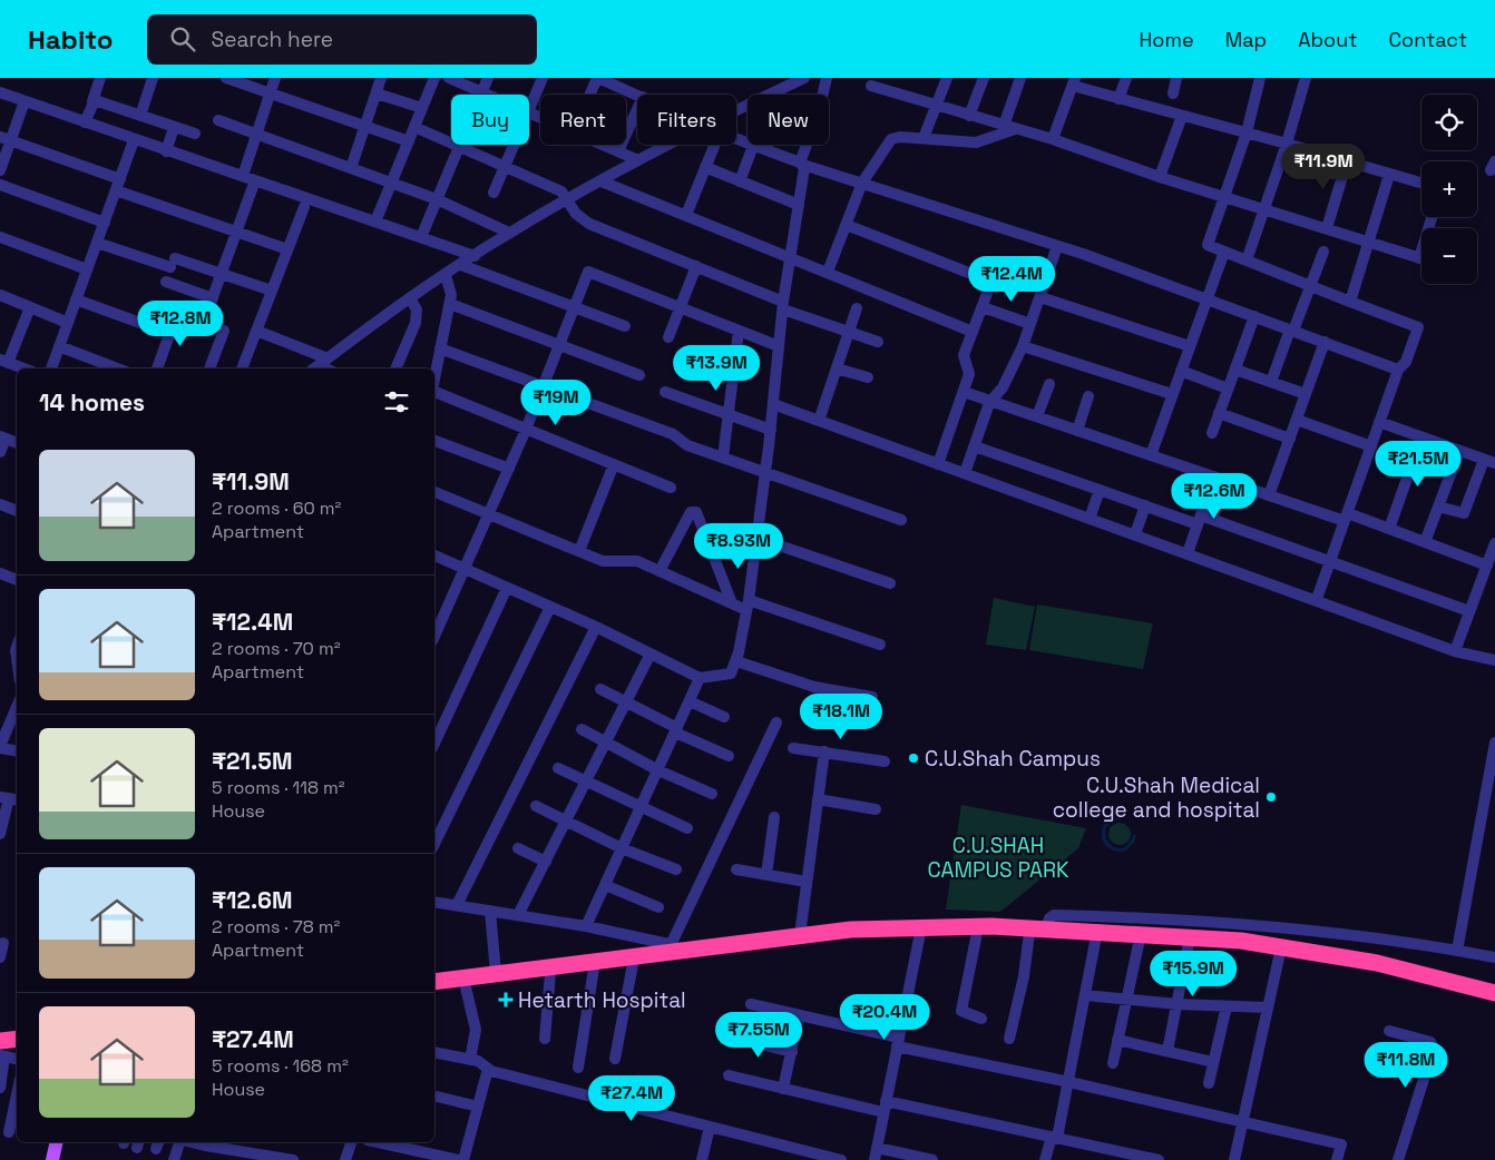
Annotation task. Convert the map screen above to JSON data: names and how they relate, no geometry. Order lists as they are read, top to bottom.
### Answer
{
  "parks": ["C.U.SHAH CAMPUS PARK"],
  "places": {
    "other": ["C.U.Shah Campus", "C.U.Shah Medical college and hospital"],
    "health": ["Hetarth Hospital"]
  },
  "page": {
    "header": "Habito",
    "search": "Search here",
    "nav": [
      "Home",
      "Map",
      "About",
      "Contact"
    ],
    "map_buttons": ["+", "−"],
    "chip": [
      "Buy",
      "Rent",
      "Filters",
      "New"
    ],
    "price": [
      "₹11.9M",
      "₹12.4M",
      "₹12.8M",
      "₹13.9M",
      "₹19M",
      "₹21.5M",
      "₹12.6M",
      "₹8.93M",
      "₹18.1M",
      "₹15.9M",
      "₹20.4M",
      "₹7.55M",
      "₹11.8M",
      "₹27.4M"
    ],
    "heading": "14 homes",
    "list": [
      {
        "name": "₹11.9M",
        "note": "2 rooms · 60 m² · Apartment"
      },
      {
        "name": "₹12.4M",
        "note": "2 rooms · 70 m² · Apartment"
      },
      {
        "name": "₹21.5M",
        "note": "5 rooms · 118 m² · House"
      },
      {
        "name": "₹12.6M",
        "note": "2 rooms · 78 m² · Apartment"
      },
      {
        "name": "₹27.4M",
        "note": "5 rooms · 168 m² · House"
      }
    ]
  }
}
